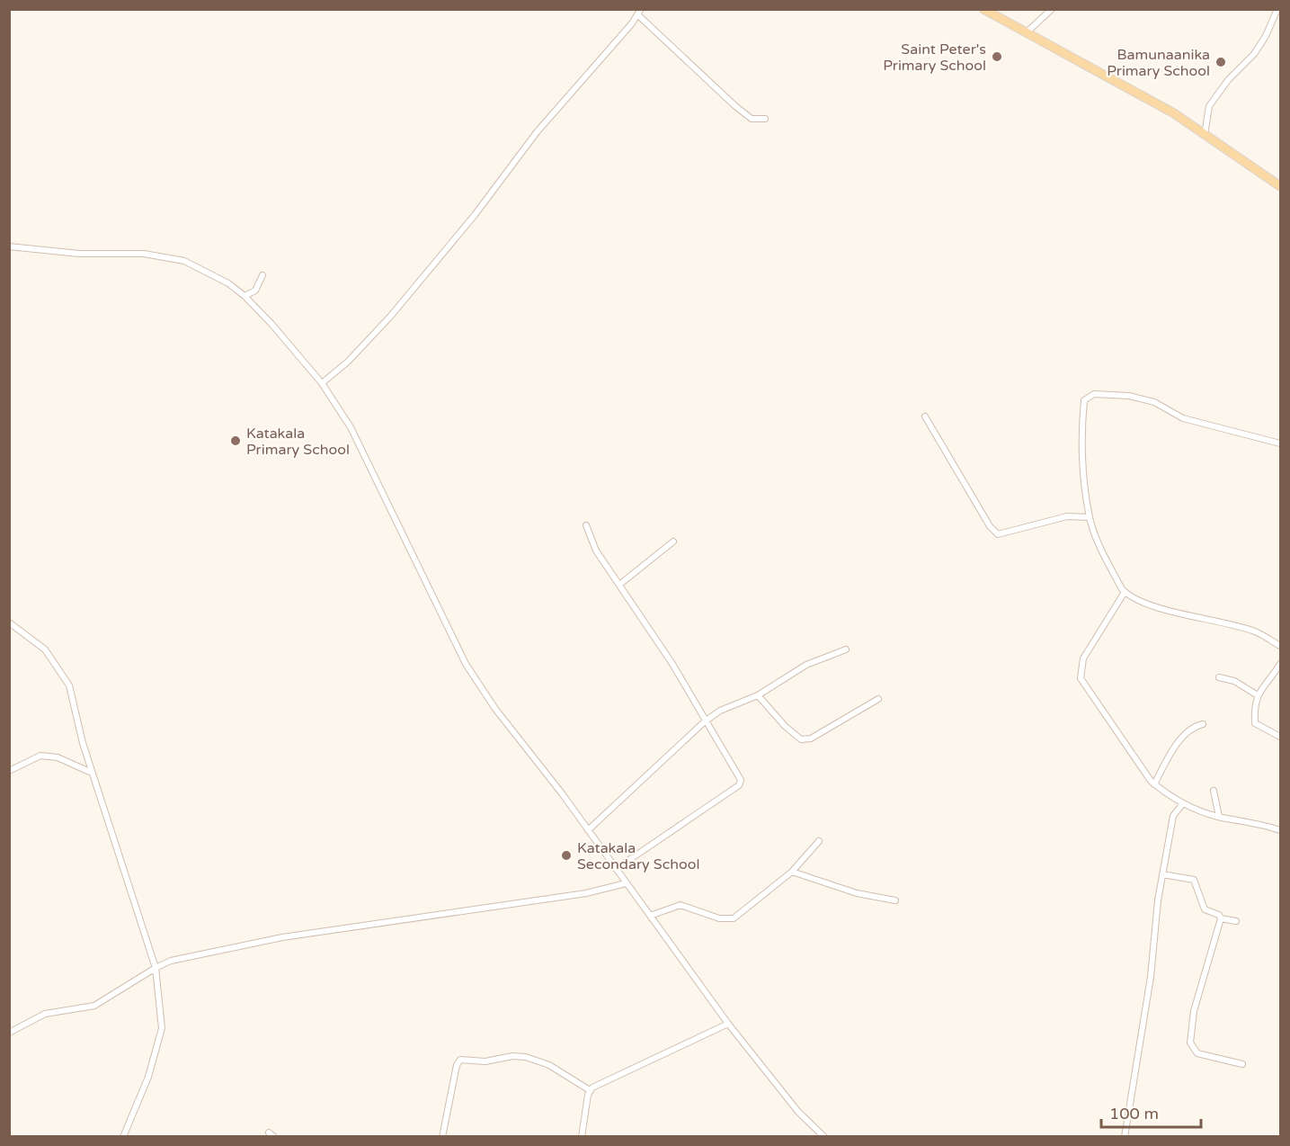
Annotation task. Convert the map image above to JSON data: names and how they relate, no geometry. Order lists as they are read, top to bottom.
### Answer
{
  "places": [
    "Saint Peter's Primary School",
    "Bamunaanika Primary School",
    "Katakala Primary School",
    "Katakala Secondary School"
  ],
  "scale_bar": "100 m"
}
